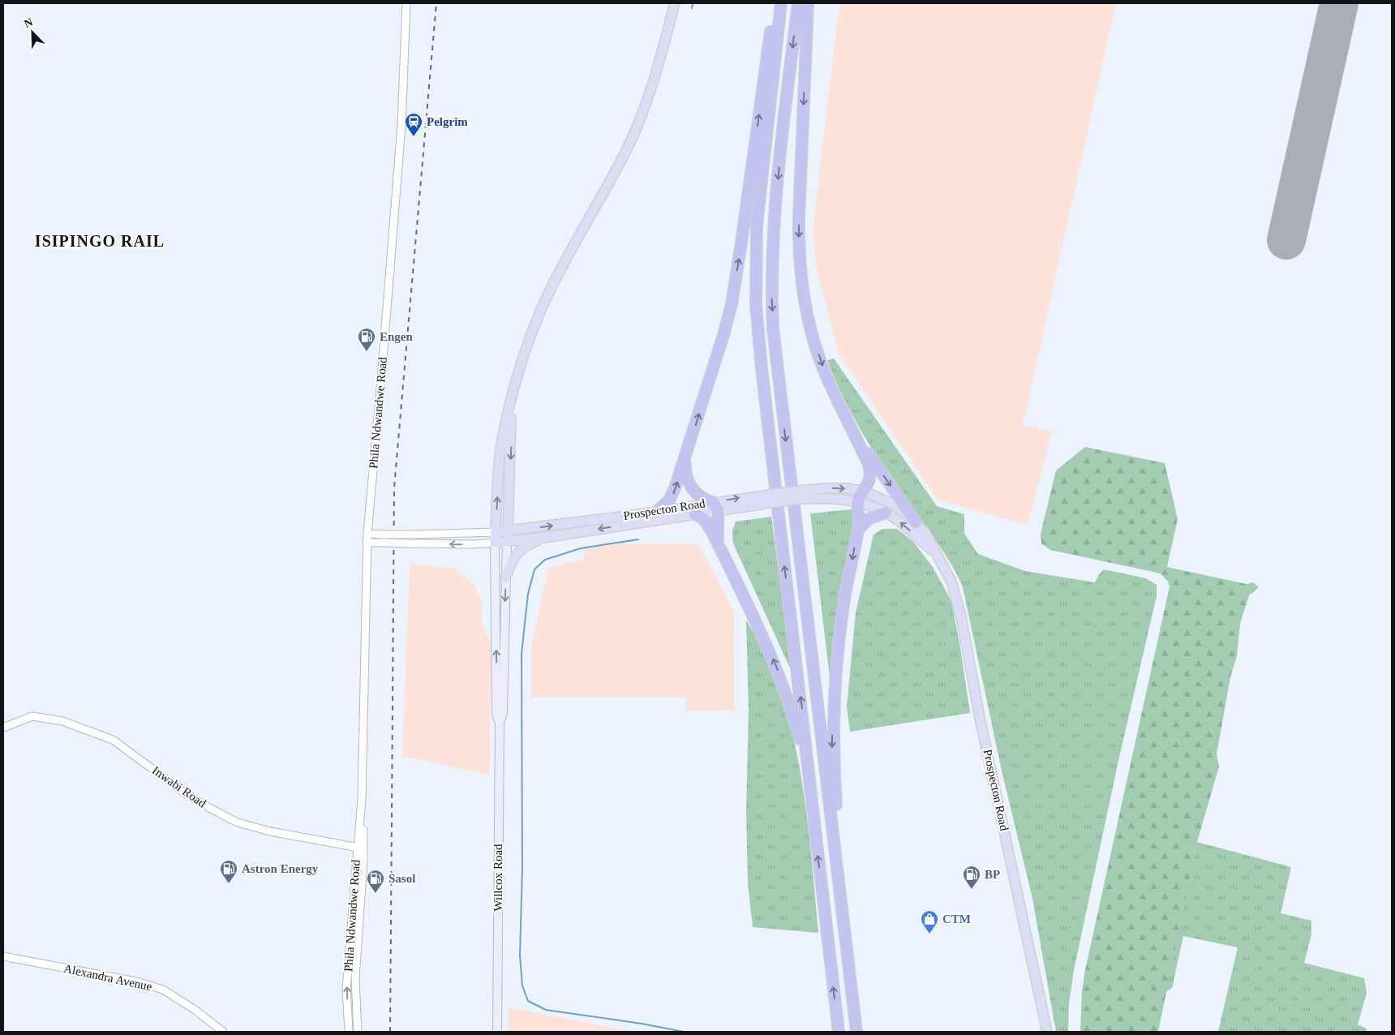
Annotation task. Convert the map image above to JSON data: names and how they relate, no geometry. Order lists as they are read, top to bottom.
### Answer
{
  "streets": {
    "main road": ["Prospecton Road", "Willcox Road"],
    "street": ["Phila Ndwandwe Road", "Inwabi Road", "Alexandra Avenue"]
  },
  "crossings": [
    ["Phila Ndwandwe Road", "Prospecton Road"],
    ["Phila Ndwandwe Road", "Inwabi Road"],
    ["Prospecton Road", "Willcox Road"]
  ],
  "districts": ["ISIPINGO RAIL"],
  "places": {
    "station": ["Pelgrim"],
    "fuel station": [
      "Engen",
      "Astron Energy",
      "BP",
      "Sasol"
    ],
    "shop": ["CTM"]
  },
  "north": "top left"
}
